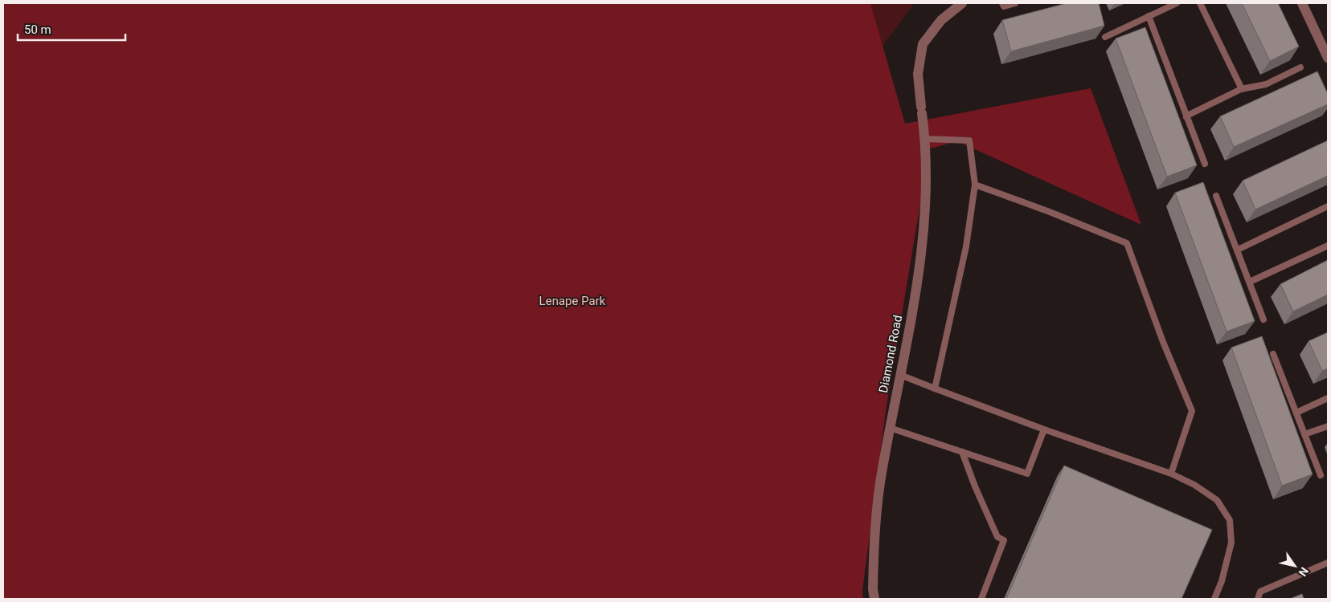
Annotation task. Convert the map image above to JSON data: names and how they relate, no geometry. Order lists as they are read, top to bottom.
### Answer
{
  "streets": {
    "street": ["Diamond Road"]
  },
  "parks": ["Lenape Park"],
  "scale_bar": "50 m",
  "north": "bottom right"
}
